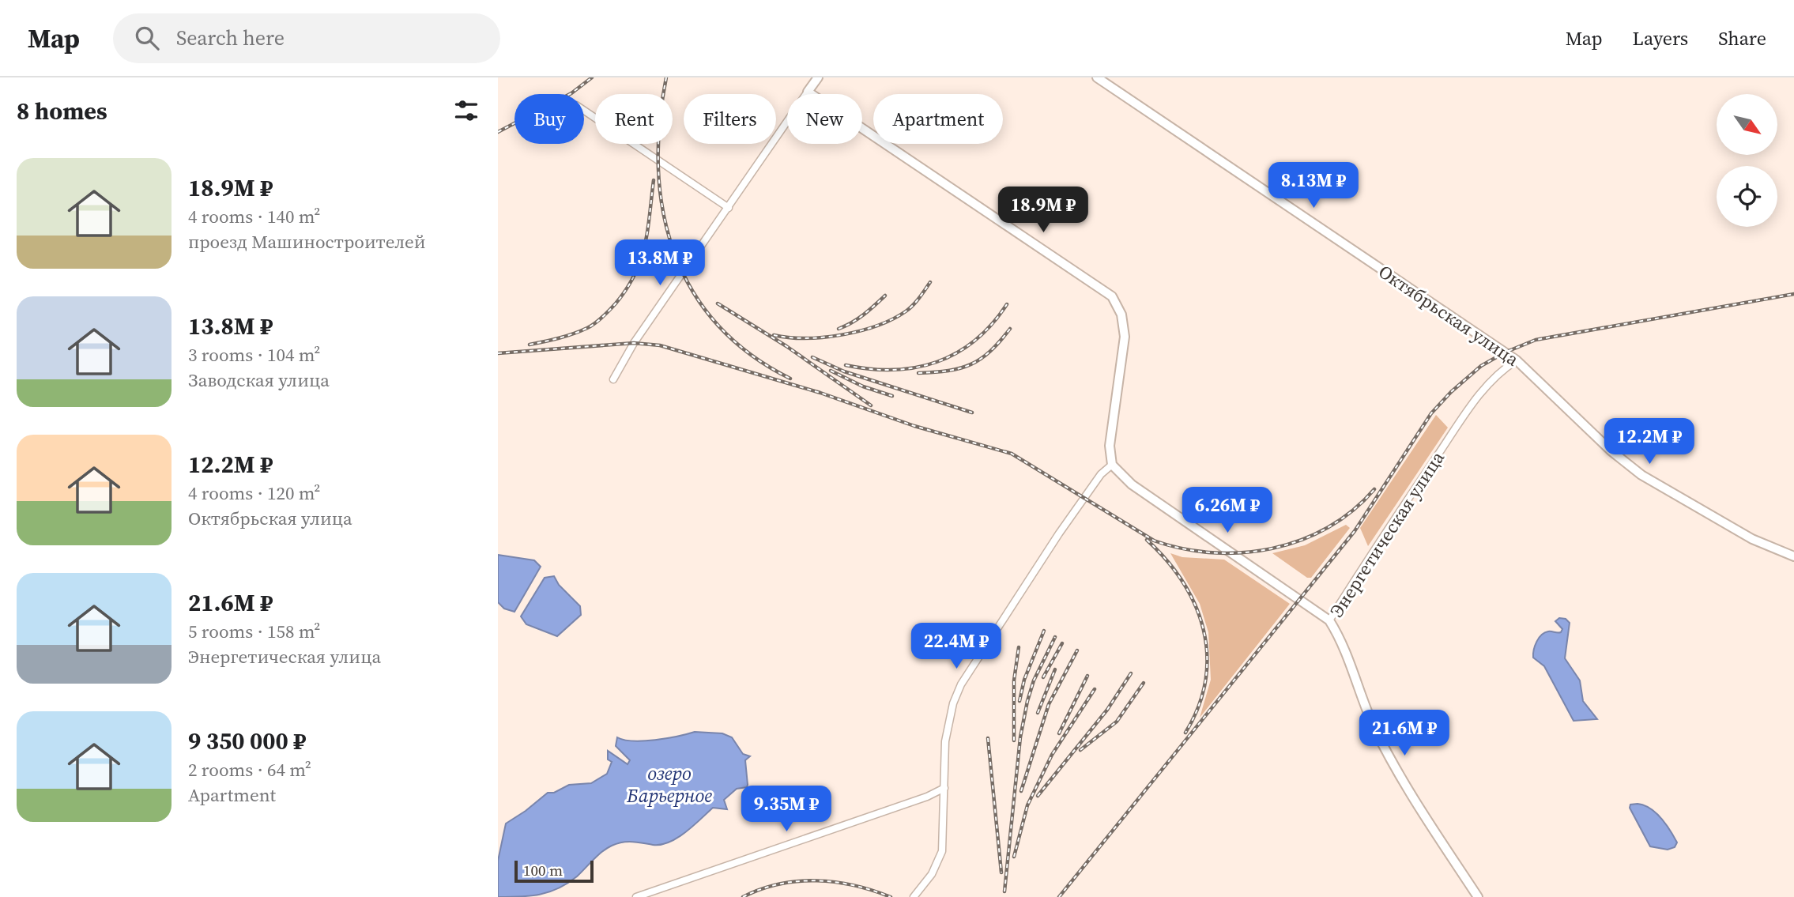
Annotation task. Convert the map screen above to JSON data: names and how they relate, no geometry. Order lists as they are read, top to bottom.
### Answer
{
  "streets": {
    "street": ["Октябрьская улица", "Энергетическая улица"]
  },
  "crossings": [
    ["Октябрьская улица", "Энергетическая улица"]
  ],
  "water": ["озеро Барьерное"],
  "scale_bar": "100 m",
  "north": "bottom right",
  "page": {
    "header": "Map",
    "search": "Search here",
    "nav": ["Map", "Layers", "Share"],
    "heading": "8 homes",
    "chip": [
      "Buy",
      "Rent",
      "Filters",
      "New",
      "Apartment"
    ],
    "list": [
      {
        "name": "18.9M ₽",
        "note": "4 rooms · 140 m² · проезд Машиностроителей"
      },
      {
        "name": "13.8M ₽",
        "note": "3 rooms · 104 m² · Заводская улица"
      },
      {
        "name": "12.2M ₽",
        "note": "4 rooms · 120 m² · Октябрьская улица"
      },
      {
        "name": "21.6M ₽",
        "note": "5 rooms · 158 m² · Энергетическая улица"
      },
      {
        "name": "9 350 000 ₽",
        "note": "2 rooms · 64 m² · Apartment"
      }
    ],
    "price": [
      "8.13M ₽",
      "18.9M ₽",
      "13.8M ₽",
      "12.2M ₽",
      "6.26M ₽",
      "22.4M ₽",
      "21.6M ₽",
      "9.35M ₽"
    ],
    "scale": "100 m"
  }
}
